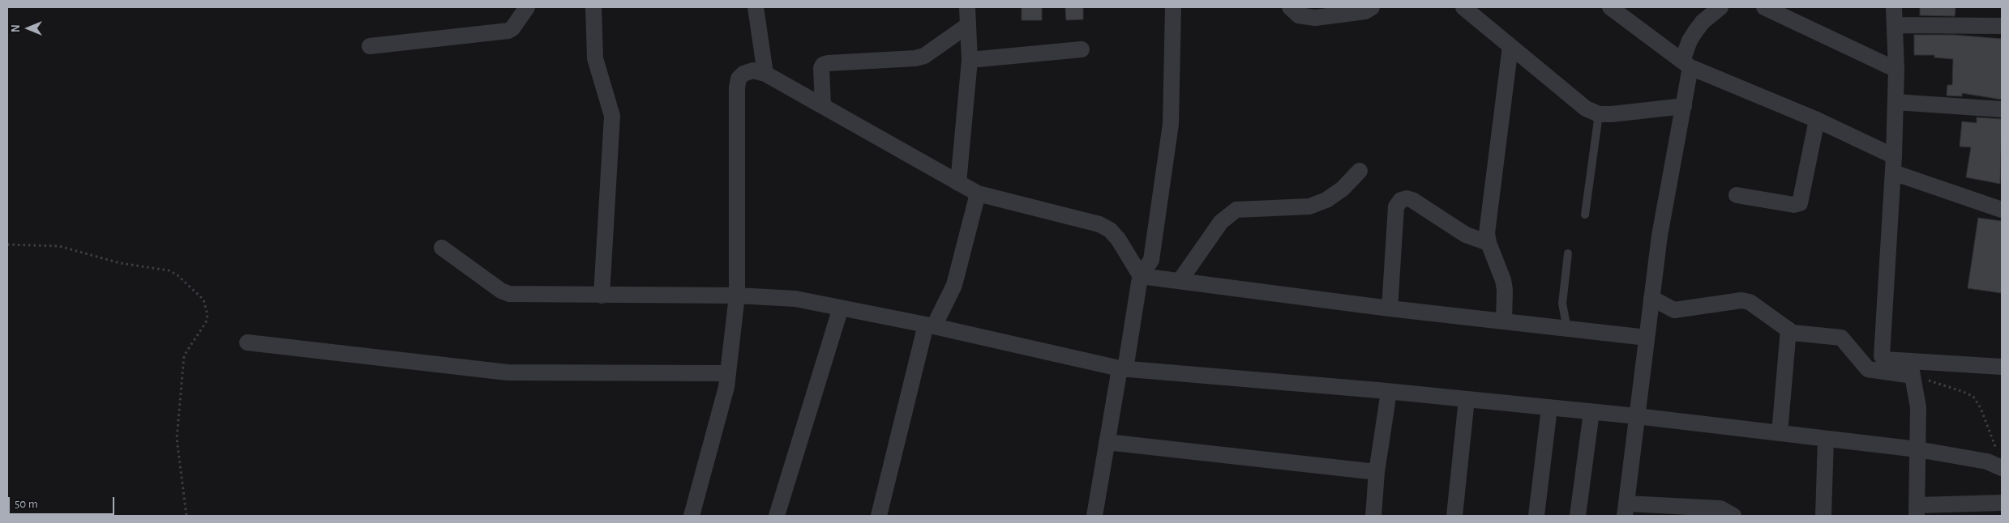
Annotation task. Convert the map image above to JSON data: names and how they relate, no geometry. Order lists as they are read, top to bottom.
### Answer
{
  "scale_bar": "50 m",
  "north": "left"
}
